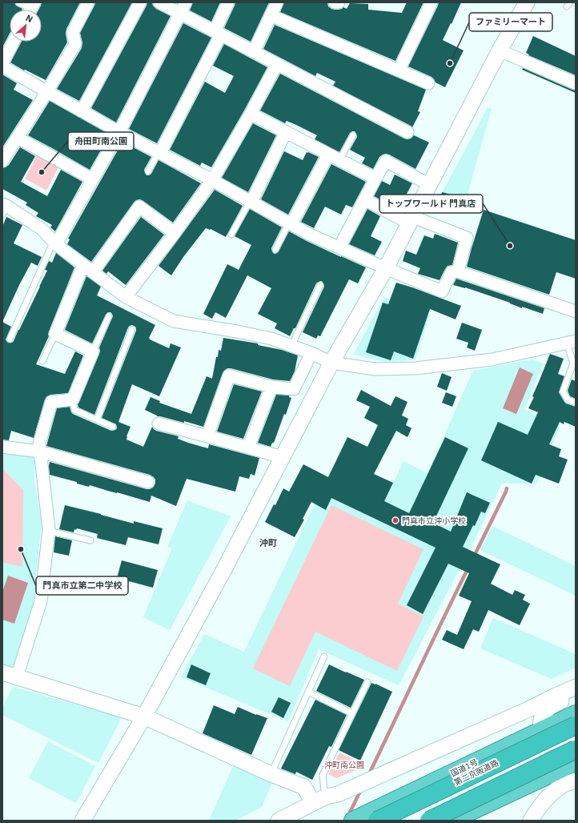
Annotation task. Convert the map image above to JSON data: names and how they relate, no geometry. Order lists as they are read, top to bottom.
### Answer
{
  "streets": {
    "highway": ["国道1号", "第二京阪道路"]
  },
  "districts": ["沖町"],
  "parks": ["沖町南公園"],
  "places": [
    "ファミリーマート",
    "舟田町南公園",
    "トップワールド 門真店",
    "門真市立沖小学校",
    "門真市立第二中学校"
  ],
  "north": "top right"
}
